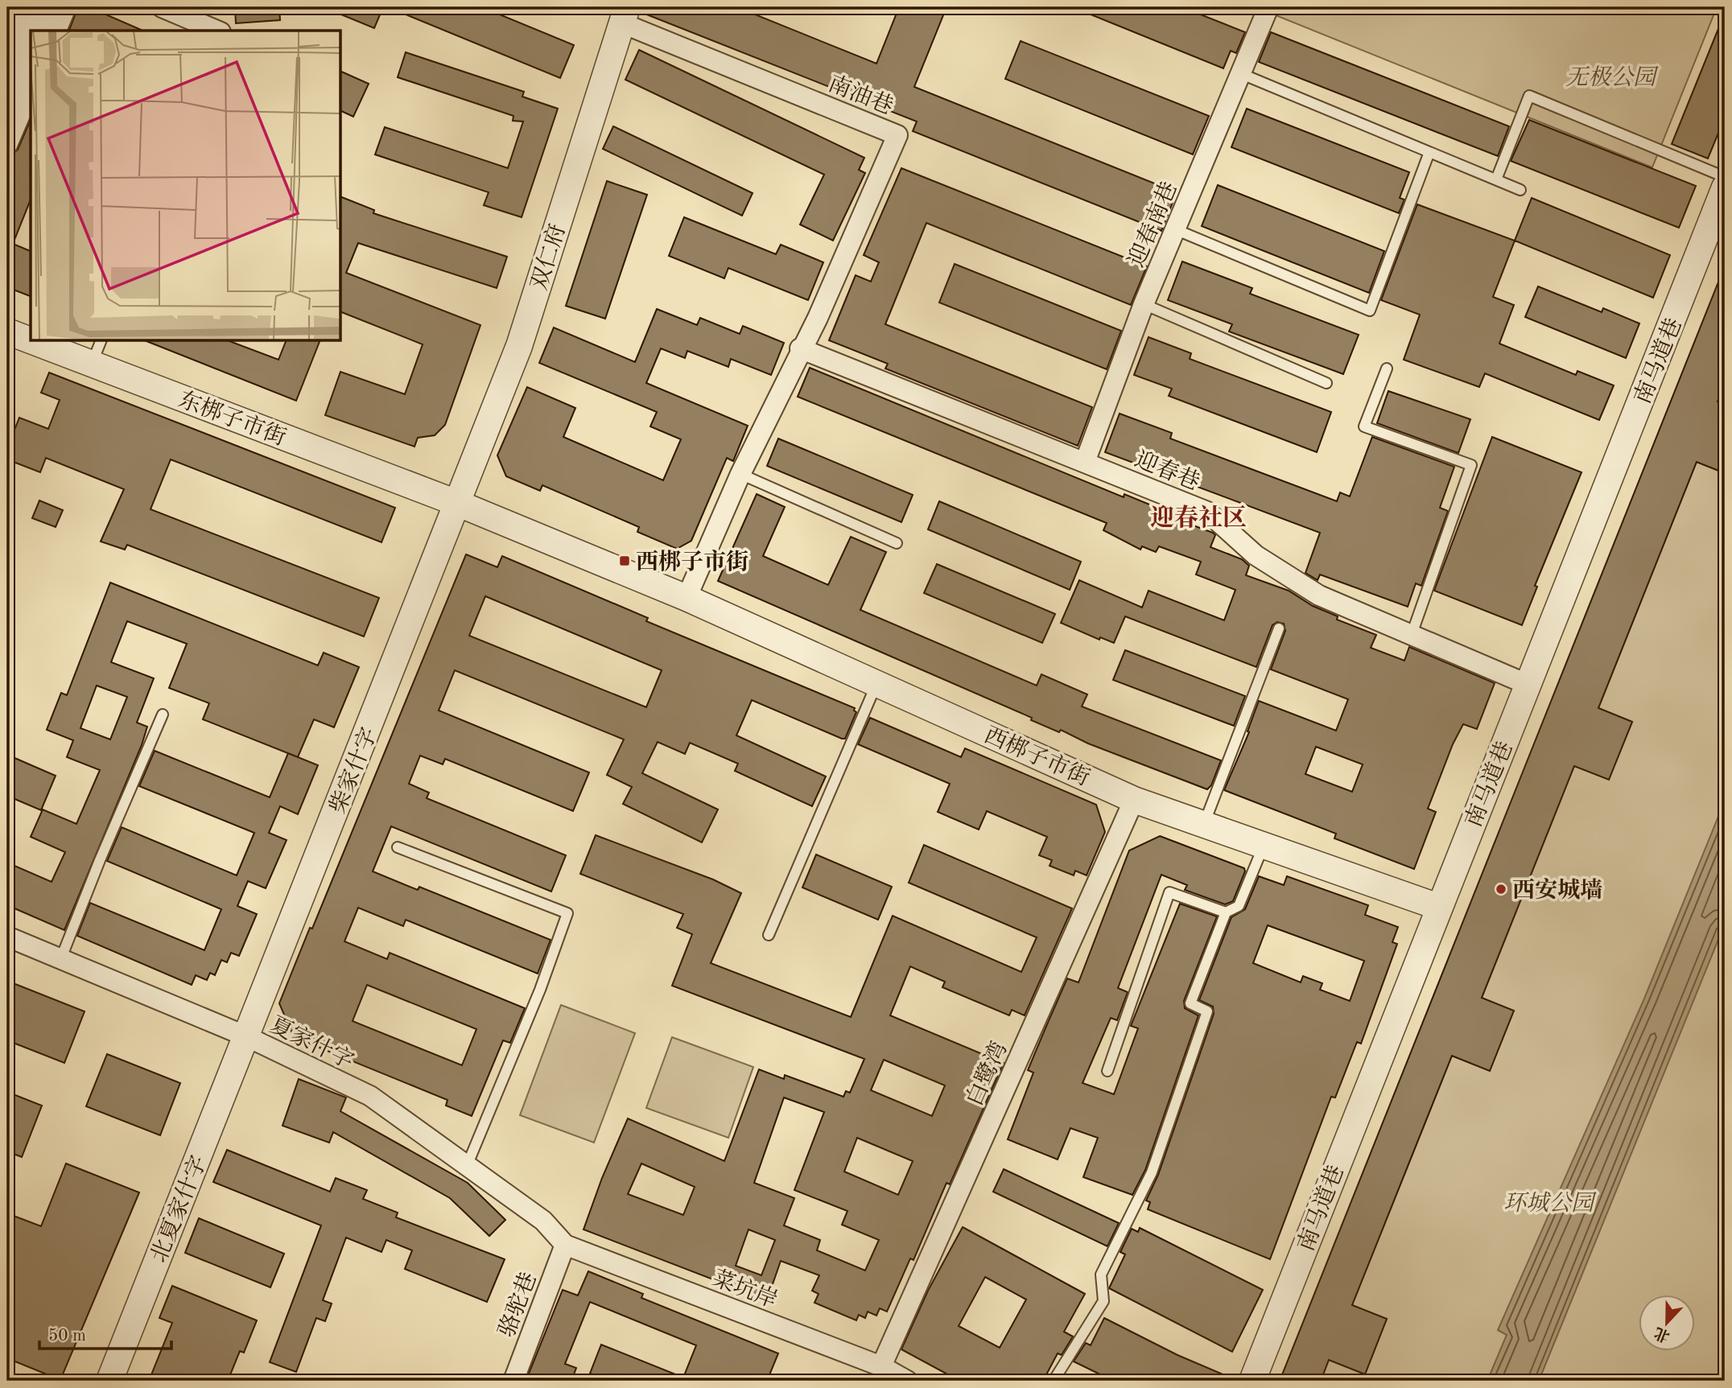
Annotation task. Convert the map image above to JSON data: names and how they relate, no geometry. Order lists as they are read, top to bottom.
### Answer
{
  "streets": {
    "street": [
      "南油巷",
      "迎春南巷",
      "双仁府",
      "南马道巷",
      "东梆子市街",
      "迎春巷",
      "西梆子市街",
      "柴家什字",
      "夏家什字",
      "白鹭湾",
      "北夏家什字",
      "菜坑岸",
      "骆驼巷"
    ]
  },
  "crossings": [
    ["南油巷", "双仁府"],
    ["南油巷", "迎春巷"],
    ["迎春南巷", "迎春巷"],
    ["双仁府", "东梆子市街"],
    ["双仁府", "西梆子市街"],
    ["双仁府", "柴家什字"],
    ["南马道巷", "迎春巷"],
    ["南马道巷", "西梆子市街"],
    ["东梆子市街", "西梆子市街"],
    ["东梆子市街", "柴家什字"],
    ["西梆子市街", "柴家什字"],
    ["西梆子市街", "白鹭湾"],
    ["柴家什字", "夏家什字"],
    ["柴家什字", "北夏家什字"],
    ["夏家什字", "北夏家什字"],
    ["夏家什字", "菜坑岸"],
    ["夏家什字", "骆驼巷"],
    ["白鹭湾", "菜坑岸"],
    ["菜坑岸", "骆驼巷"]
  ],
  "districts": ["迎春社区"],
  "parks": ["无极公园", "环城公园"],
  "places": {
    "transit": ["西梆子市街"],
    "other": ["西安城墙"]
  },
  "scale_bar": "50 m",
  "north": "bottom"
}
